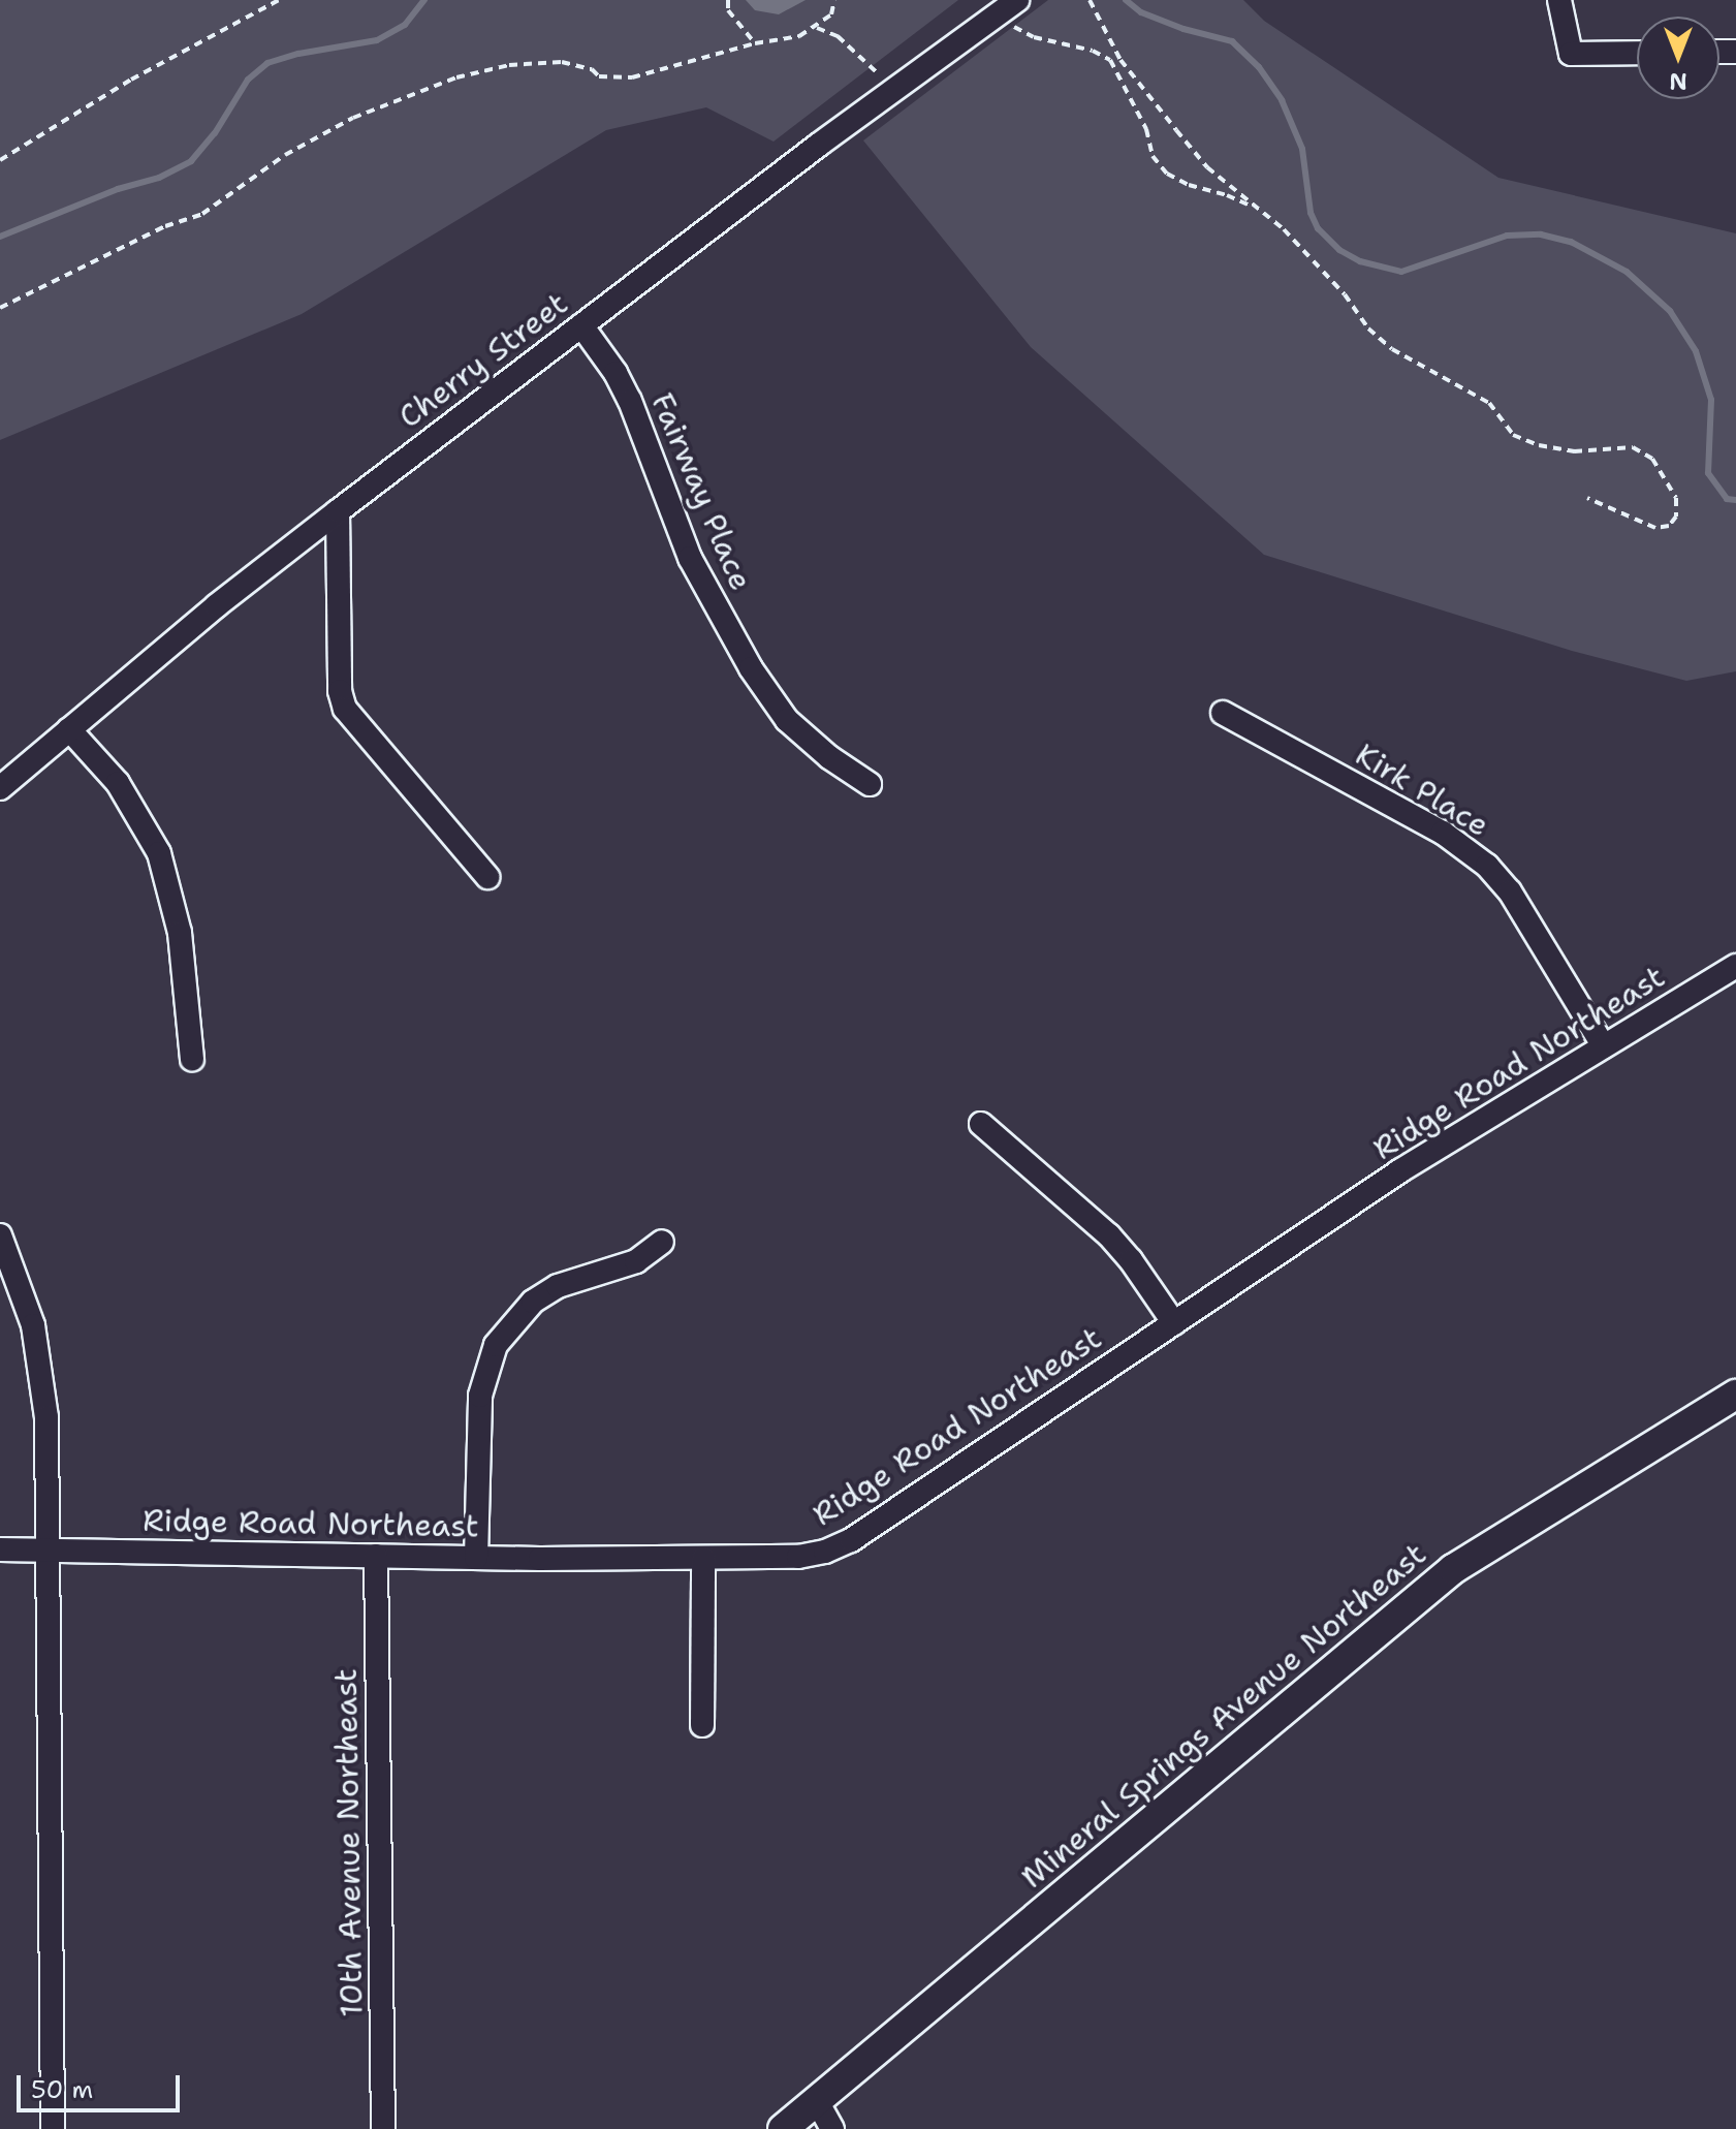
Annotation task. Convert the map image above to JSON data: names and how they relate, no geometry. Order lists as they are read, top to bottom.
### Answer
{
  "streets": {
    "main road": ["Mineral Springs Avenue Northeast"],
    "street": [
      "Cherry Street",
      "Fairway Place",
      "Kirk Place",
      "Ridge Road Northeast",
      "10th Avenue Northeast"
    ]
  },
  "crossings": [
    ["Cherry Street", "Fairway Place"],
    ["Kirk Place", "Ridge Road Northeast"],
    ["Ridge Road Northeast", "10th Avenue Northeast"]
  ],
  "scale_bar": "50 m",
  "north": "bottom"
}
